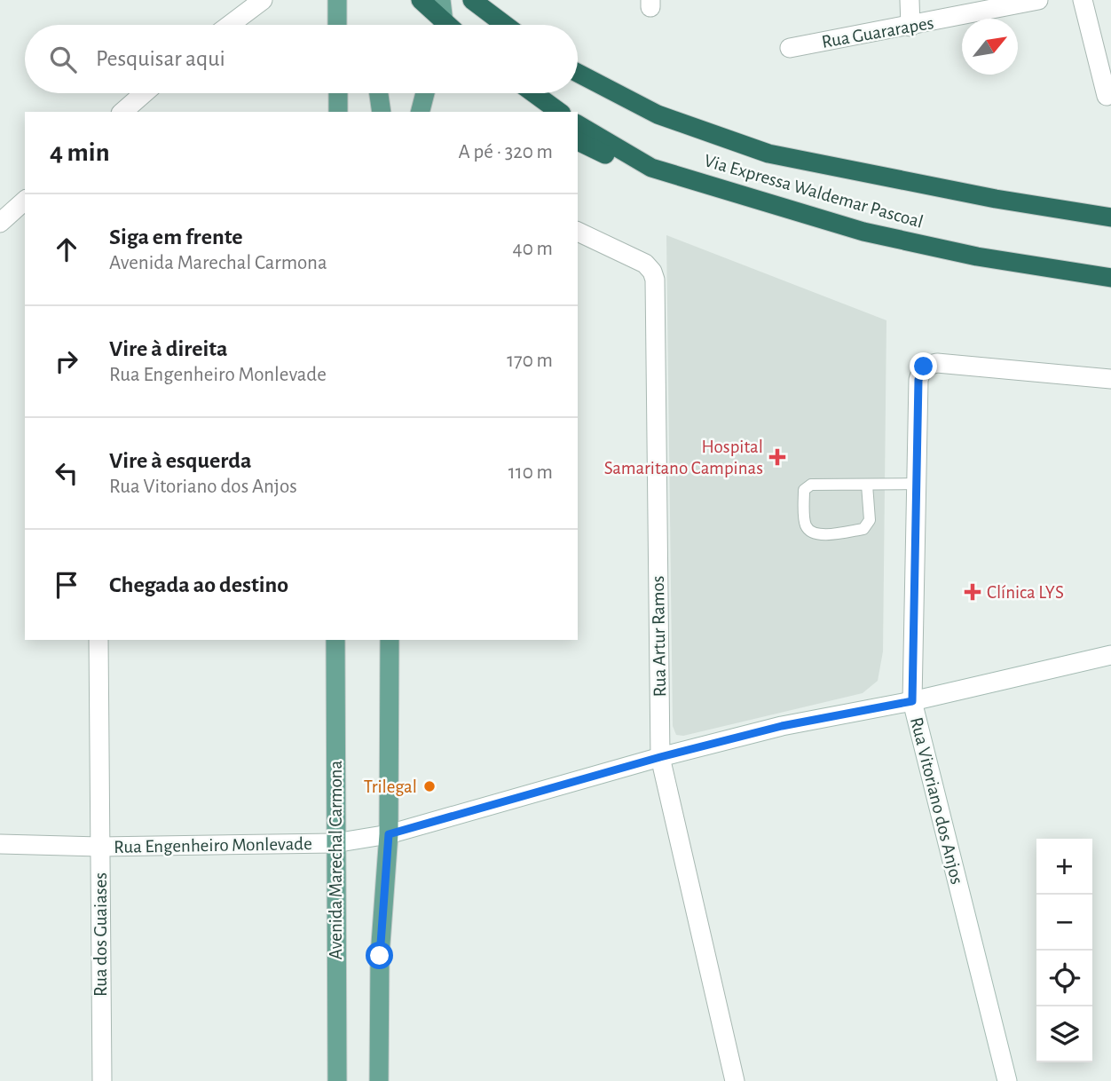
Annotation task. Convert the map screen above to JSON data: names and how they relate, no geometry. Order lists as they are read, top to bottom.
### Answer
{
  "streets": {
    "highway": ["Via Expressa Waldemar Pascoal"],
    "main road": ["Avenida Marechal Carmona"],
    "street": [
      "Rua Guararapes",
      "Rua Artur Ramos",
      "Rua Vitoriano dos Anjos",
      "Rua Engenheiro Monlevade",
      "Rua dos Guaiases"
    ]
  },
  "crossings": [
    ["Rua Artur Ramos", "Rua Engenheiro Monlevade"],
    ["Rua Vitoriano dos Anjos", "Rua Engenheiro Monlevade"],
    ["Rua Engenheiro Monlevade", "Avenida Marechal Carmona"],
    ["Rua Engenheiro Monlevade", "Rua dos Guaiases"]
  ],
  "places": {
    "health": ["Hospital Samaritano Campinas", "Clínica LYS"],
    "other": ["Trilegal"]
  },
  "north": "top right",
  "page": {
    "search": "Pesquisar aqui",
    "heading": ["4 min", "A pé · 320 m"],
    "list": [
      ["Siga em frente", "Avenida Marechal Carmona", "40 m"],
      ["Vire à direita", "Rua Engenheiro Monlevade", "170 m"],
      ["Vire à esquerda", "Rua Vitoriano dos Anjos", "110 m"],
      "Chegada ao destino"
    ],
    "map_buttons": ["+", "−"]
  }
}
